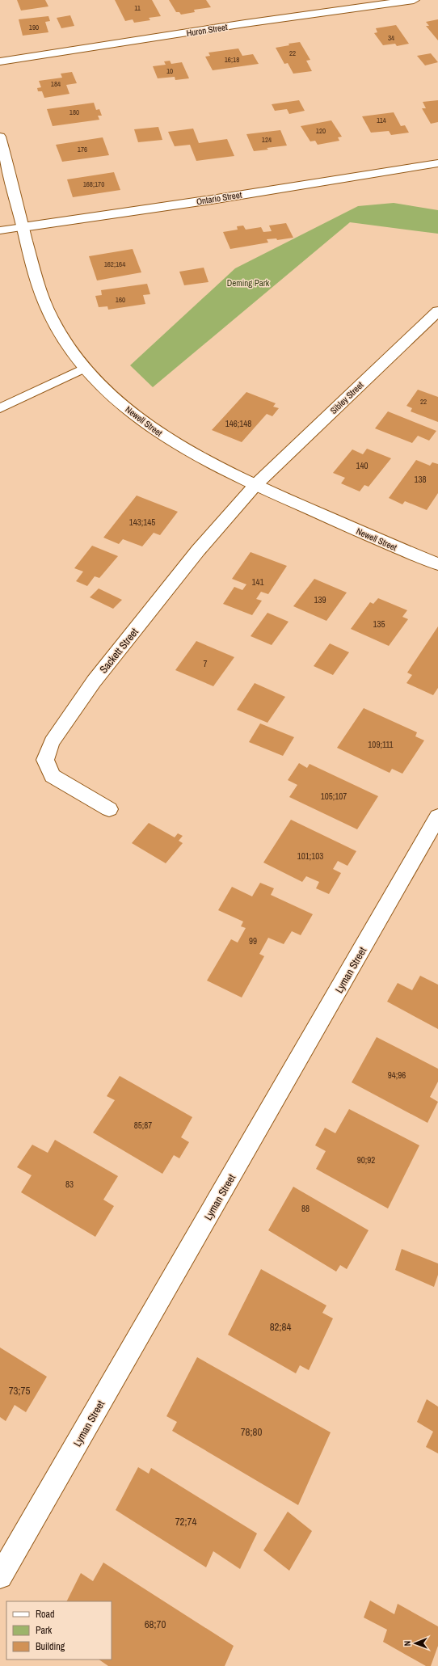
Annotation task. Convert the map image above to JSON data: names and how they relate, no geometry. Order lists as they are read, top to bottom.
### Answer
{
  "streets": {
    "street": [
      "Huron Street",
      "Ontario Street",
      "Sibley Street",
      "Newell Street",
      "Sackett Street",
      "Lyman Street"
    ]
  },
  "crossings": [
    ["Ontario Street", "Newell Street"],
    ["Sibley Street", "Newell Street"],
    ["Sibley Street", "Sackett Street"],
    ["Newell Street", "Sackett Street"]
  ],
  "parks": ["Deming Park"],
  "house_numbers": [
    "11",
    "190",
    "34",
    "22",
    "16;18",
    "10",
    "184",
    "180",
    "114",
    "120",
    "124",
    "176",
    "168;170",
    "162;164",
    "160",
    "22",
    "146;148",
    "140",
    "138",
    "143;145",
    "141",
    "139",
    "135",
    "7",
    "109;111",
    "105;107",
    "101;103",
    "99",
    "94;96",
    "85;87",
    "90;92",
    "83",
    "88",
    "82;84",
    "73;75",
    "78;80",
    "72;74",
    "68;70"
  ],
  "legend": ["Road", "Park", "Building"],
  "north": "left"
}
